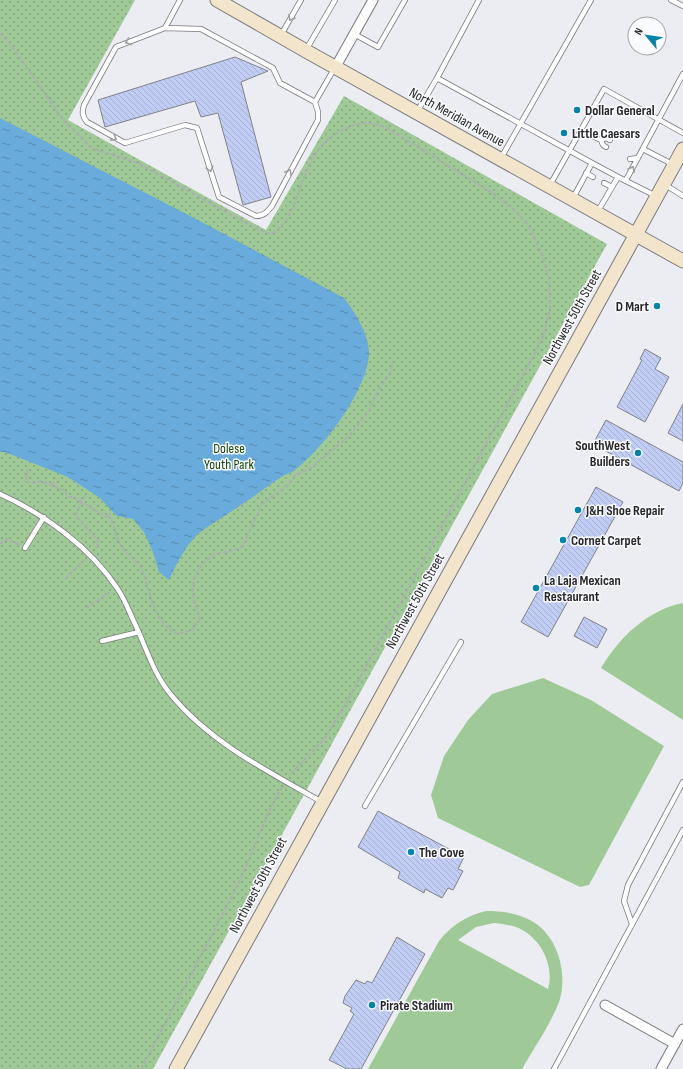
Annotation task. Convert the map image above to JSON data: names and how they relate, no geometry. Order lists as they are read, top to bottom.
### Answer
{
  "streets": {
    "main road": ["North Meridian Avenue", "Northwest 50th Street"]
  },
  "crossings": [
    ["North Meridian Avenue", "Northwest 50th Street"]
  ],
  "parks": ["Dolese Youth Park"],
  "places": [
    "Dollar General",
    "Little Caesars",
    "D Mart",
    "SouthWest Builders",
    "J&H Shoe Repair",
    "Cornet Carpet",
    "La Laja Mexican Restaurant",
    "The Cove",
    "Pirate Stadium"
  ],
  "north": "top left"
}
